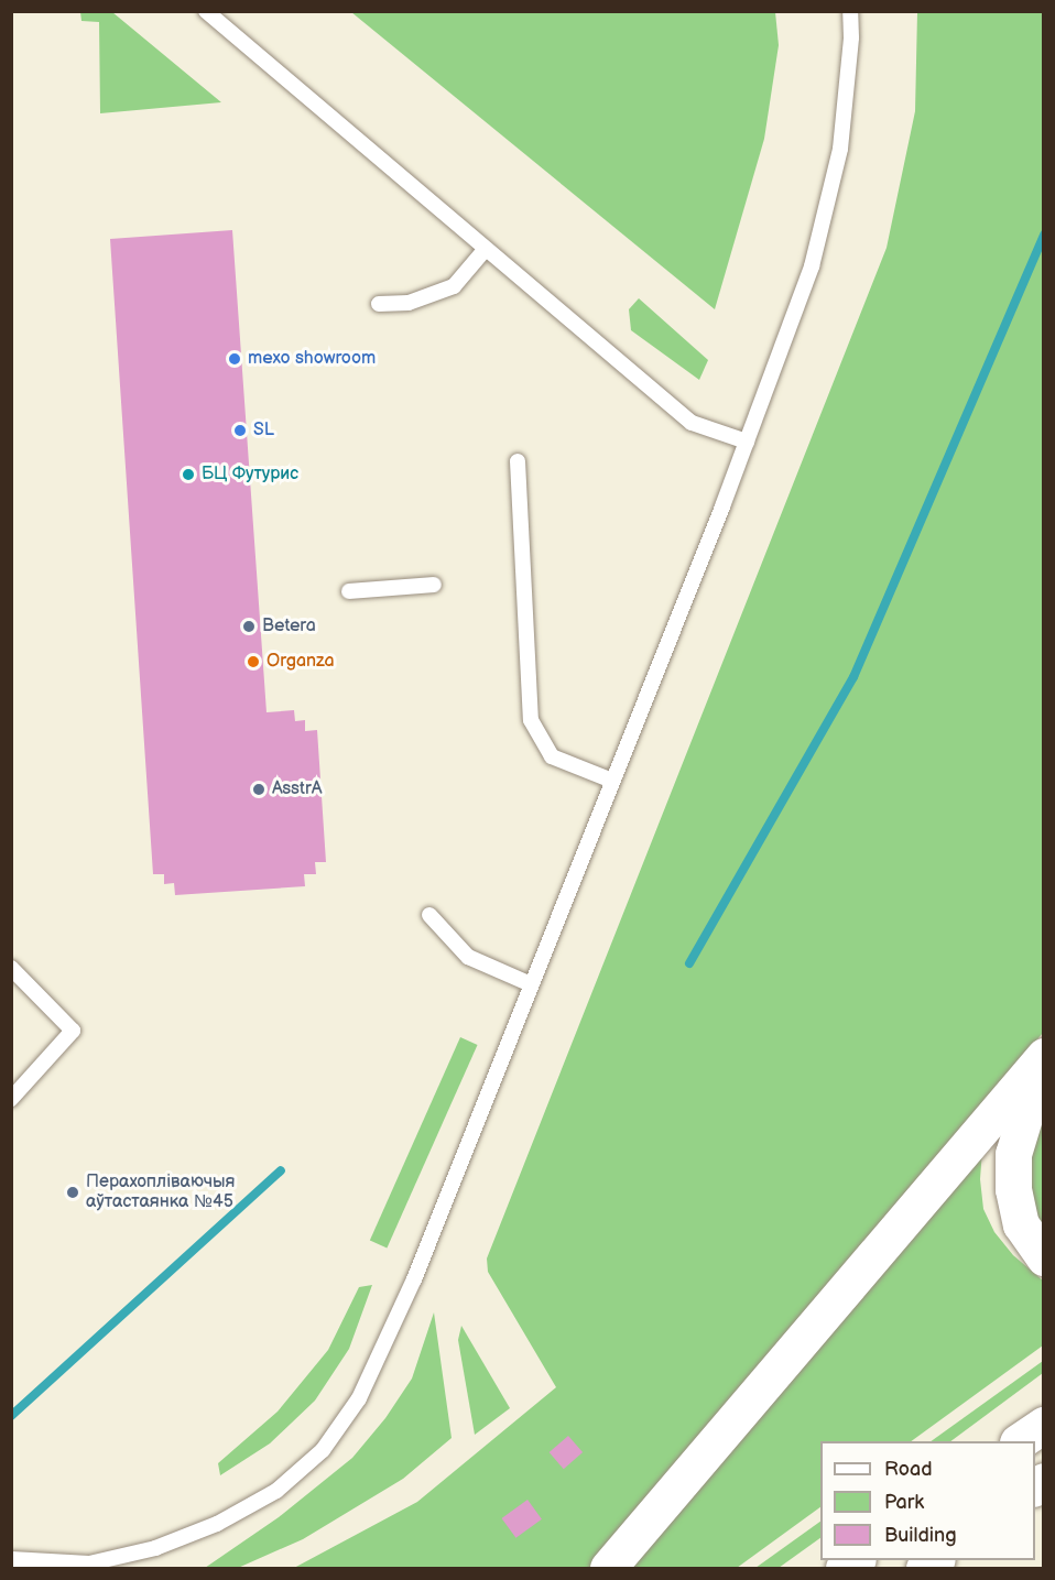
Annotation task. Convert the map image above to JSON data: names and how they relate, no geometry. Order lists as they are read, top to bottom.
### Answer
{
  "places": [
    "mexo showroom",
    "SL",
    "БЦ Футурис",
    "Betera",
    "Organza",
    "AsstrA",
    "Перахопліваючыя аўтастаянка №45"
  ],
  "legend": ["Road", "Park", "Building"]
}
